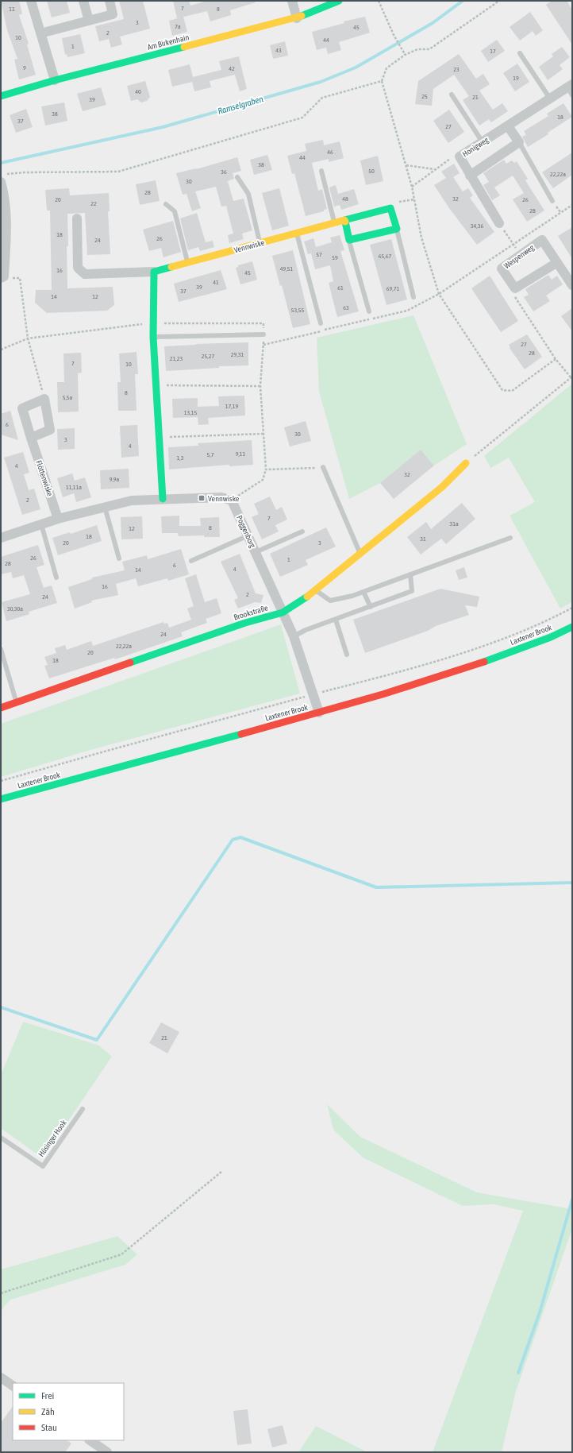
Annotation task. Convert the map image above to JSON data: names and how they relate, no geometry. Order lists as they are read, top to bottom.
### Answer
{
  "streets": {
    "street": [
      "Am Birkenhain",
      "Honigweg",
      "Vennwiske",
      "Wespenweg",
      "Flöttenwiske",
      "Poggenborg",
      "Brookstraße",
      "Laxtener Brook"
    ],
    "lane": ["Hüsinger Hook"]
  },
  "crossings": [
    ["Poggenborg", "Brookstraße"],
    ["Poggenborg", "Laxtener Brook"]
  ],
  "water": ["Ramselgraben"],
  "places": {
    "transit": ["Vennwiske"]
  },
  "house_numbers": [
    "7",
    "11",
    "8",
    "3",
    "7a",
    "45",
    "2",
    "10",
    "44",
    "1",
    "43",
    "17",
    "9",
    "42",
    "23",
    "19",
    "40",
    "25",
    "21",
    "39",
    "38",
    "18",
    "37",
    "27",
    "46",
    "44",
    "38",
    "50",
    "36",
    "22,22a",
    "30",
    "28",
    "48",
    "32",
    "20",
    "26",
    "22",
    "28",
    "34,36",
    "18",
    "26",
    "24",
    "57",
    "65,67",
    "59",
    "49,51",
    "16",
    "45",
    "41",
    "39",
    "61",
    "69,71",
    "37",
    "14",
    "12",
    "63",
    "53,55",
    "27",
    "28",
    "29,31",
    "25,27",
    "21,23",
    "7",
    "10",
    "8",
    "5,5a",
    "17,19",
    "13,15",
    "6",
    "30",
    "3",
    "4",
    "9,11",
    "5,7",
    "1,3",
    "4",
    "32",
    "9,9a",
    "11,11a",
    "2",
    "7",
    "31a",
    "8",
    "12",
    "18",
    "31",
    "20",
    "3",
    "26",
    "1",
    "28",
    "6",
    "4",
    "14",
    "16",
    "2",
    "24",
    "30,30a",
    "24",
    "22,22a",
    "20",
    "18",
    "21"
  ],
  "legend": ["Frei", "Zäh", "Stau"]
}
